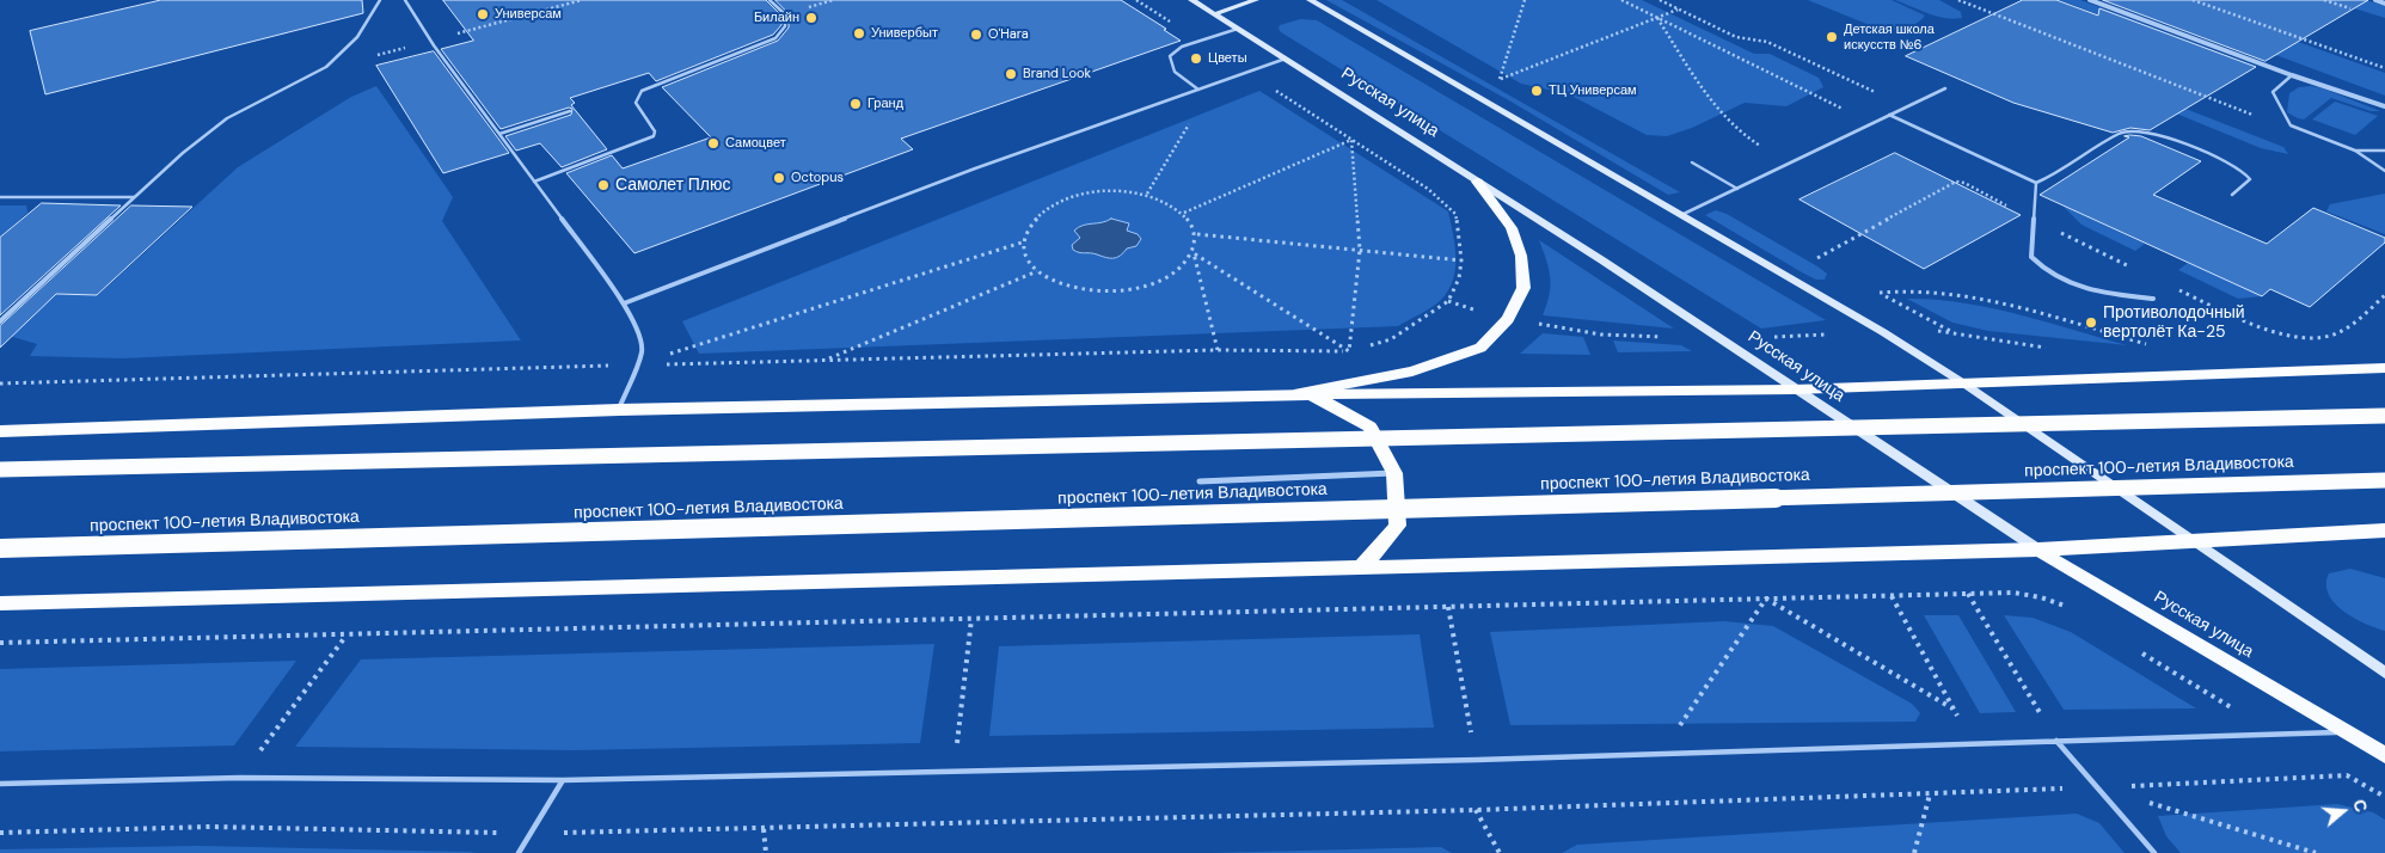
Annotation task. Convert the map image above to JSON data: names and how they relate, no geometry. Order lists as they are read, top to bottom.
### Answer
{
  "streets": {
    "highway": ["проспект 100-летия Владивостока"],
    "main road": ["Русская улица"]
  },
  "places": [
    "Универсам",
    "Билайн",
    "Универбыт",
    "O'Hara",
    "Детская школа искусств №6",
    "Цветы",
    "Brand Look",
    "ТЦ Универсам",
    "Гранд",
    "Самоцвет",
    "Octopus",
    "Самолет Плюс",
    "Противолодочный вертолёт Ка-25"
  ],
  "north": "right"
}
